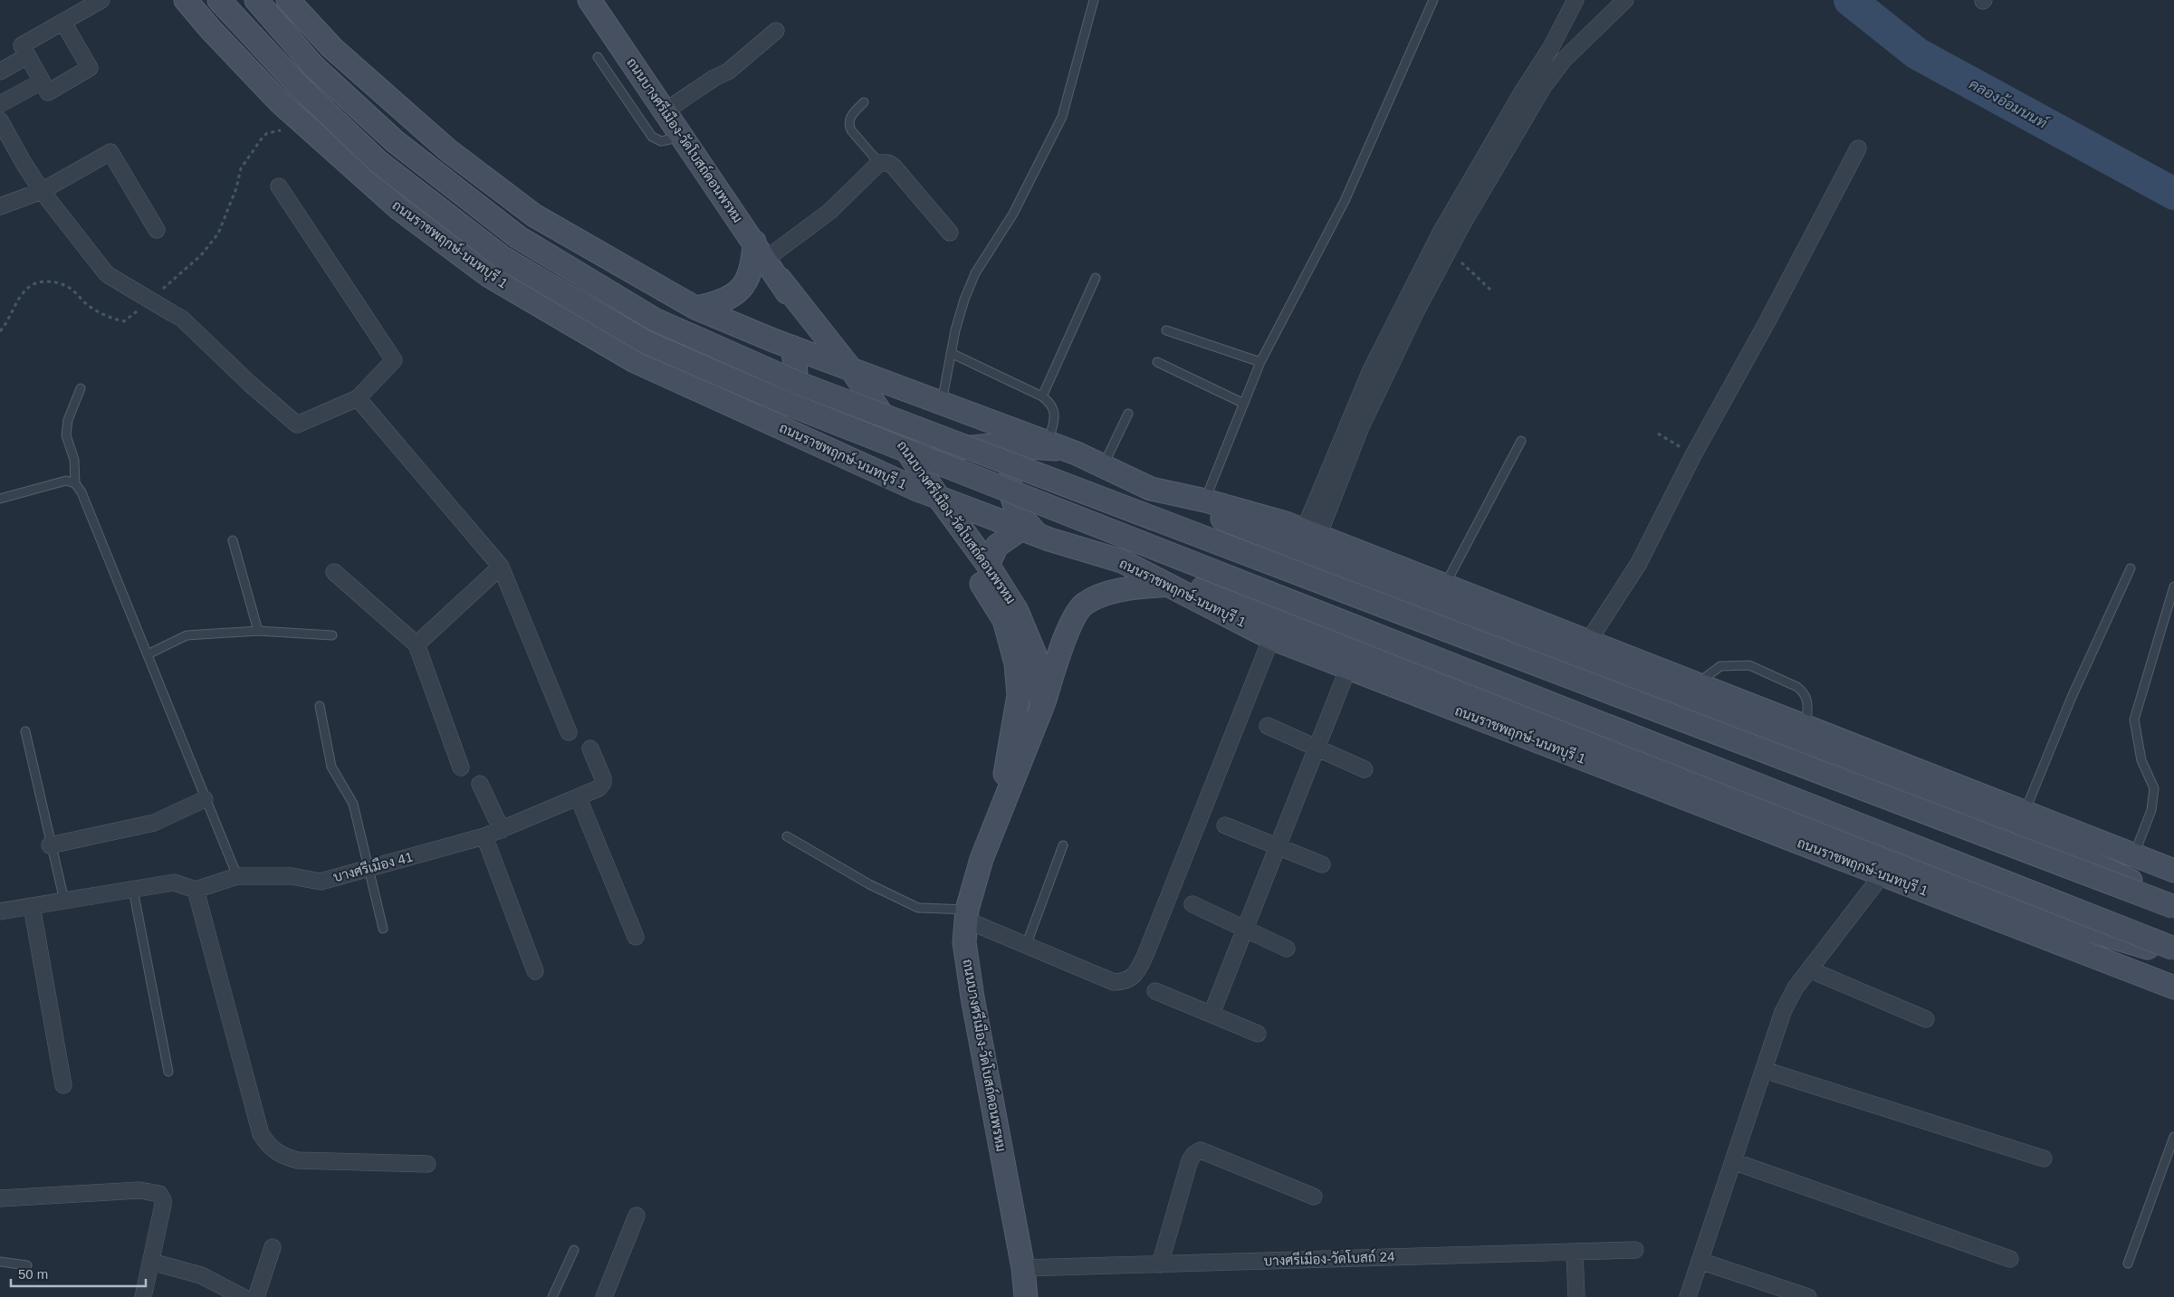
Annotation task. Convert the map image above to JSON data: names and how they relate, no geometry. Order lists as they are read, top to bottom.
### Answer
{
  "streets": {
    "street": [
      "ถนนบางศรีเมือง-วัดโบสถ์ดอนพรหม",
      "ถนนราชพฤกษ์-นนทบุรี 1",
      "บางศรีเมือง 41",
      "บางศรีเมือง-วัดโบสถ์ 24"
    ]
  },
  "crossings": [
    ["ถนนบางศรีเมือง-วัดโบสถ์ดอนพรหม", "ถนนราชพฤกษ์-นนทบุรี 1"],
    ["ถนนบางศรีเมือง-วัดโบสถ์ดอนพรหม", "บางศรีเมือง-วัดโบสถ์ 24"]
  ],
  "water": ["คลองอ้อมนนท์"],
  "scale_bar": "50 m"
}
